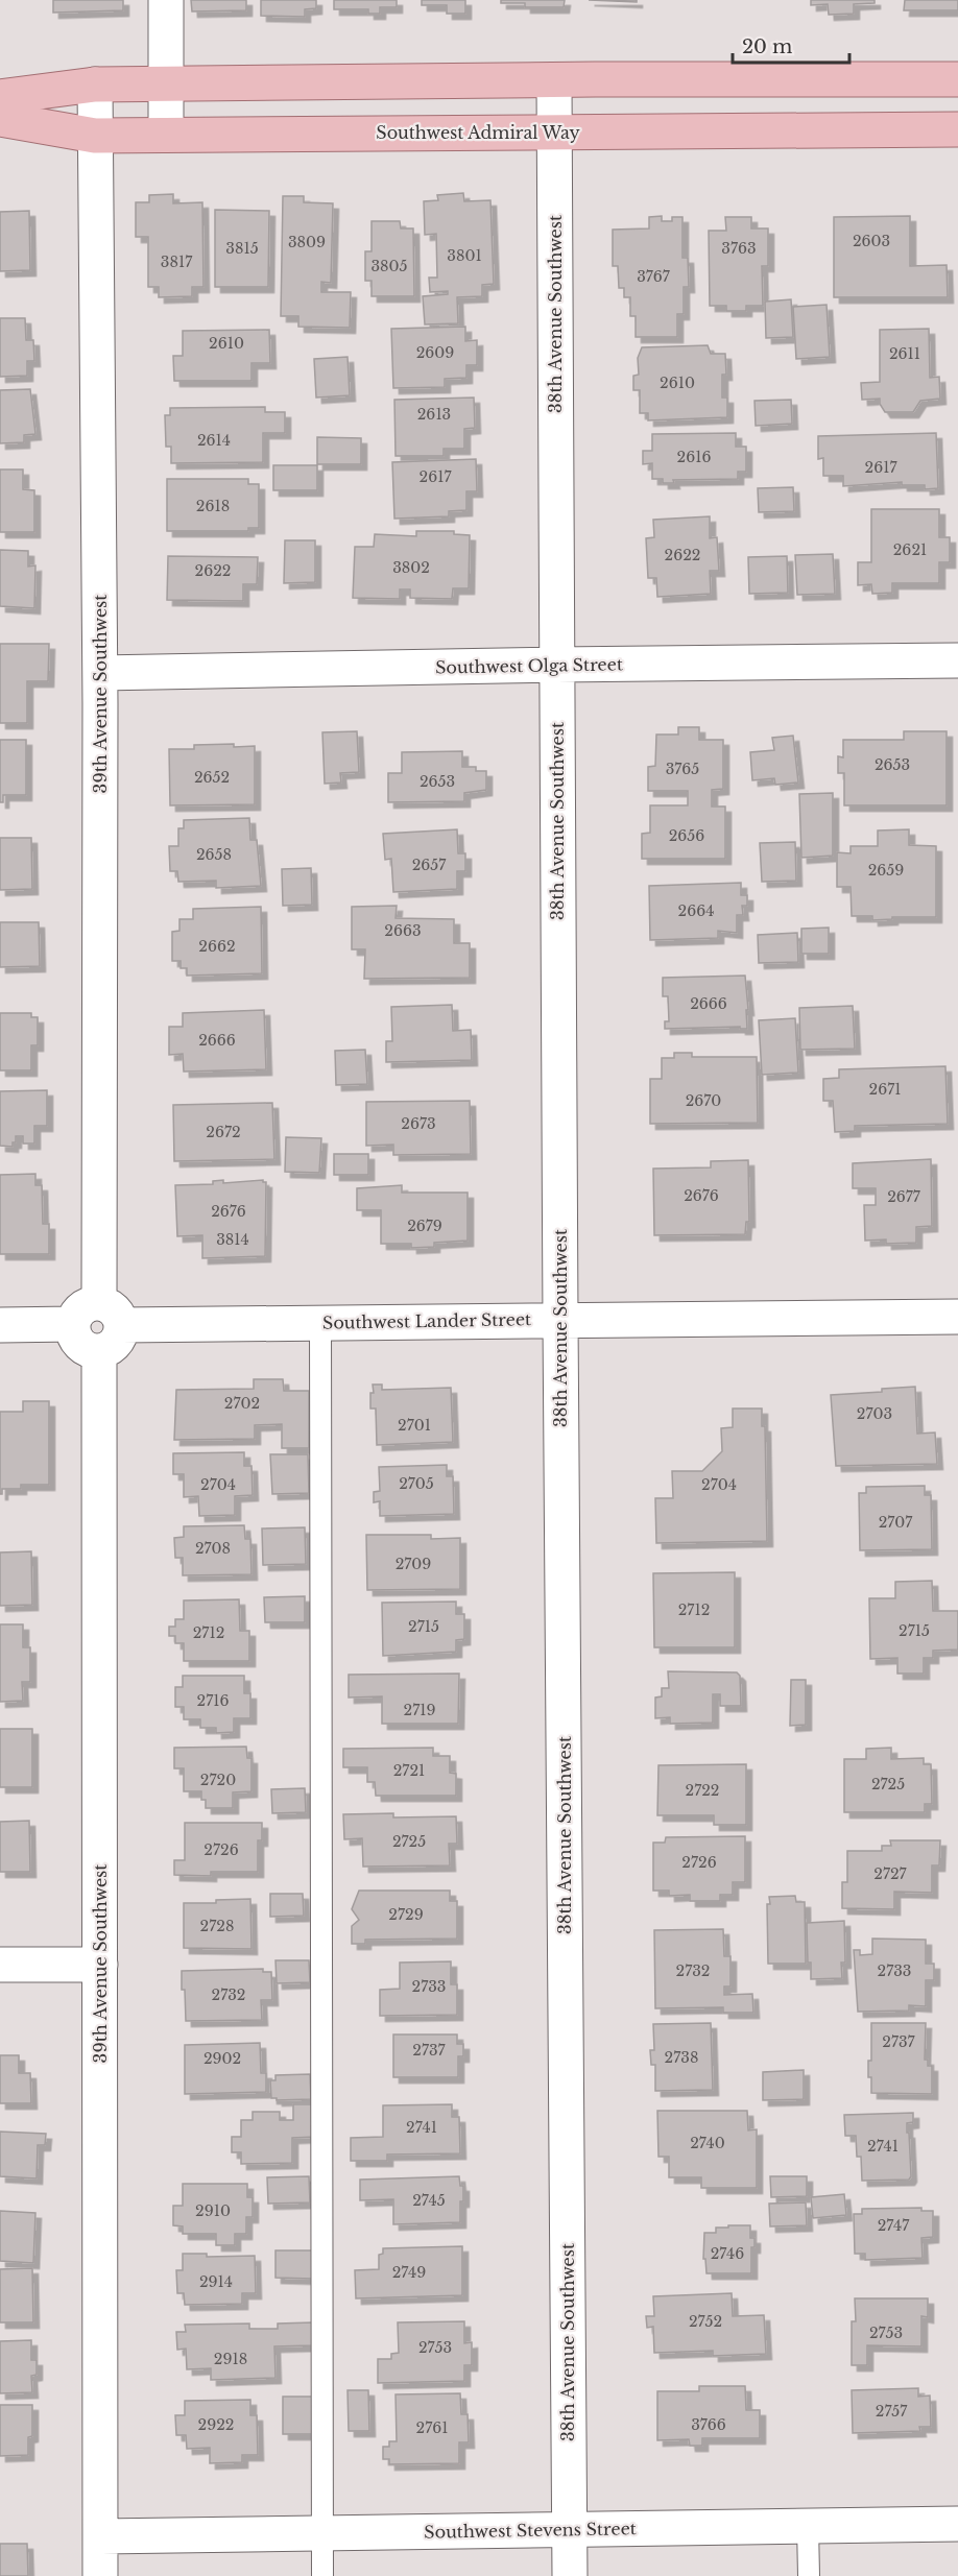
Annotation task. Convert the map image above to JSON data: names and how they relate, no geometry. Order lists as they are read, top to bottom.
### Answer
{
  "streets": {
    "main road": ["Southwest Admiral Way"],
    "street": [
      "38th Avenue Southwest",
      "Southwest Olga Street",
      "39th Avenue Southwest",
      "Southwest Lander Street",
      "Southwest Stevens Street"
    ]
  },
  "crossings": [
    ["Southwest Admiral Way", "38th Avenue Southwest"],
    ["Southwest Admiral Way", "39th Avenue Southwest"],
    ["38th Avenue Southwest", "Southwest Olga Street"],
    ["38th Avenue Southwest", "Southwest Lander Street"],
    ["38th Avenue Southwest", "Southwest Stevens Street"],
    ["Southwest Olga Street", "39th Avenue Southwest"],
    ["39th Avenue Southwest", "Southwest Lander Street"],
    ["39th Avenue Southwest", "Southwest Stevens Street"]
  ],
  "house_numbers": [
    "2603",
    "3809",
    "3815",
    "3763",
    "3801",
    "3817",
    "3805",
    "3767",
    "2610",
    "2609",
    "2611",
    "2610",
    "2613",
    "2614",
    "2616",
    "2617",
    "2617",
    "2618",
    "2621",
    "2622",
    "3802",
    "2622",
    "2653",
    "3765",
    "2652",
    "2653",
    "2656",
    "2658",
    "2657",
    "2659",
    "2664",
    "2663",
    "2662",
    "2666",
    "2666",
    "2671",
    "2670",
    "2673",
    "2672",
    "2676",
    "2677",
    "2676",
    "2679",
    "3814",
    "2702",
    "2703",
    "2701",
    "2705",
    "2704",
    "2704",
    "2707",
    "2708",
    "2709",
    "2712",
    "2715",
    "2715",
    "2712",
    "2716",
    "2719",
    "2721",
    "2720",
    "2725",
    "2722",
    "2725",
    "2726",
    "2726",
    "2727",
    "2729",
    "2728",
    "2732",
    "2733",
    "2733",
    "2732",
    "2737",
    "2737",
    "2738",
    "2902",
    "2741",
    "2740",
    "2741",
    "2745",
    "2910",
    "2747",
    "2746",
    "2749",
    "2914",
    "2752",
    "2753",
    "2753",
    "2918",
    "2757",
    "2922",
    "3766",
    "2761"
  ],
  "scale_bar": "20 m"
}
